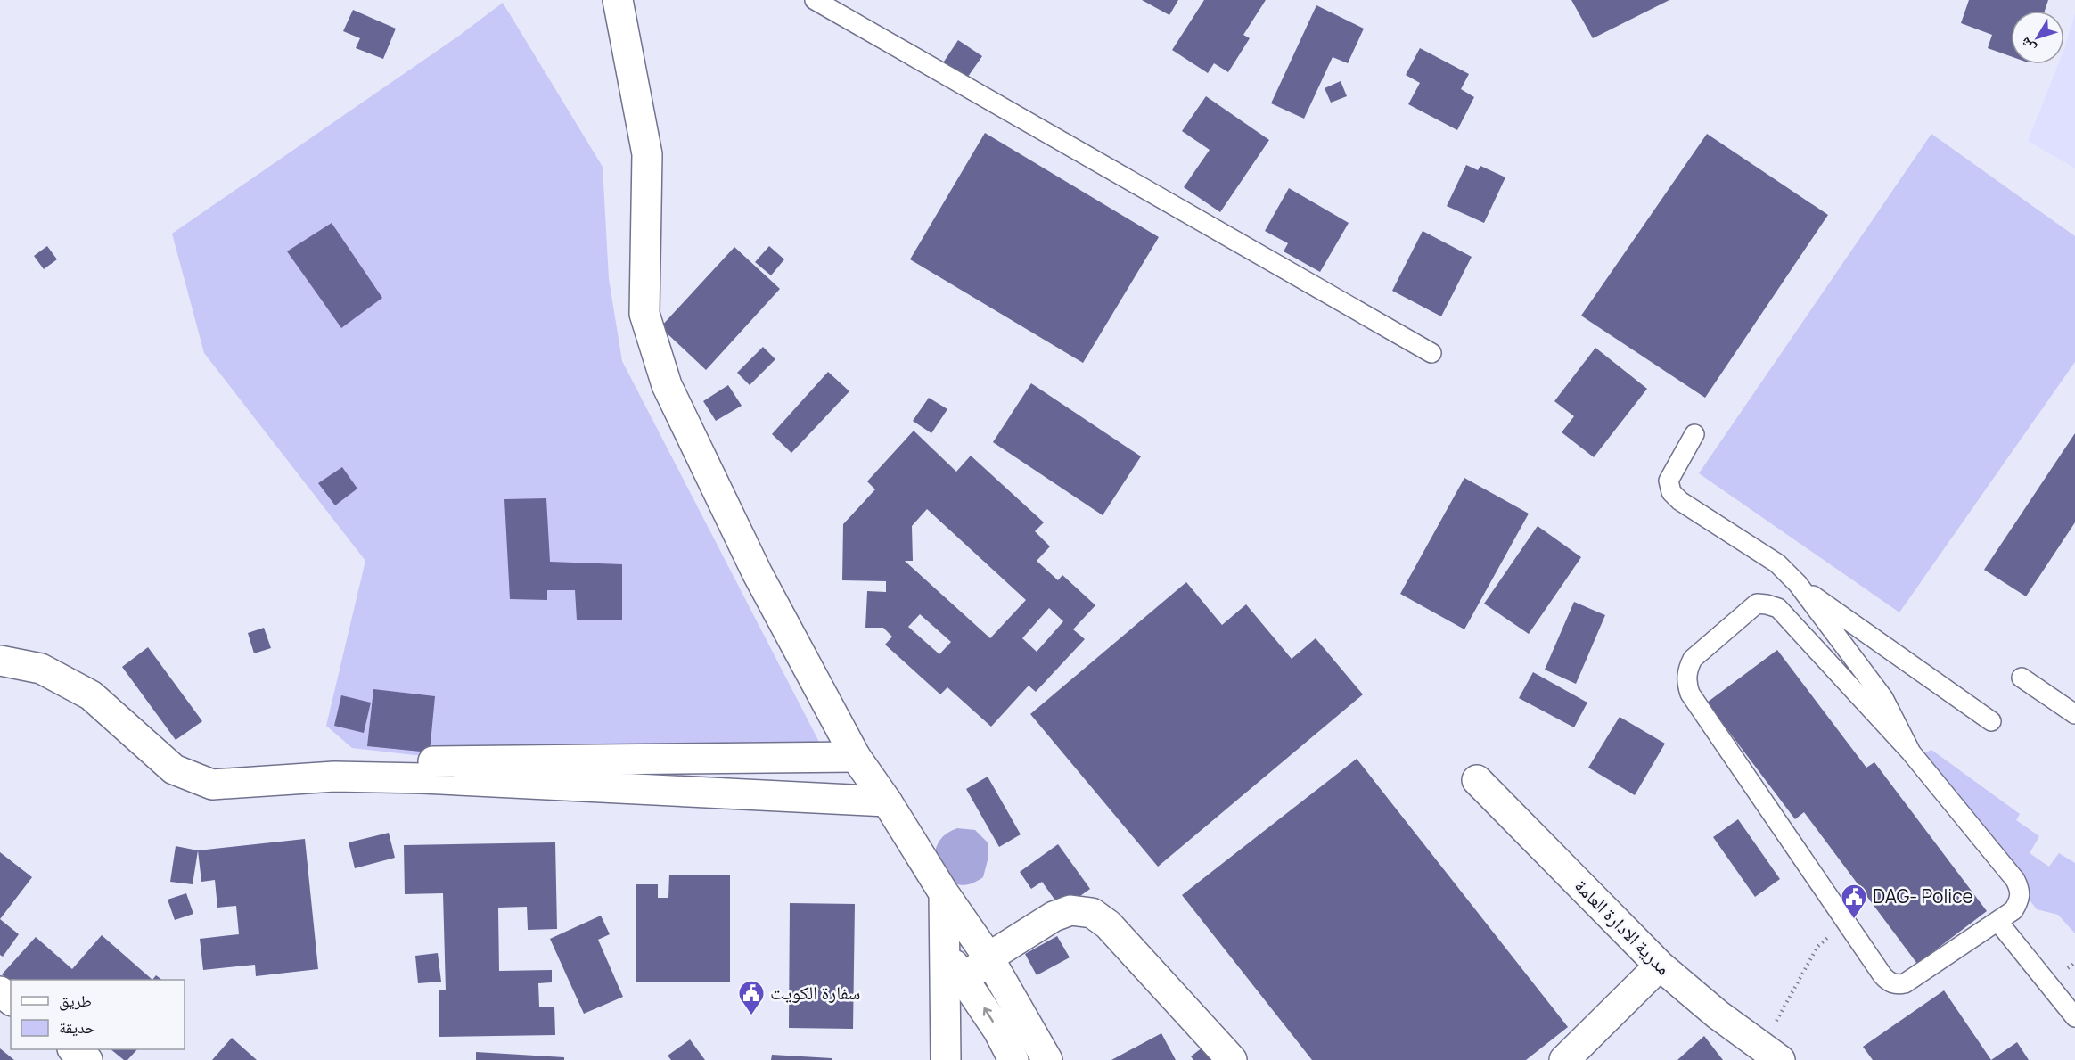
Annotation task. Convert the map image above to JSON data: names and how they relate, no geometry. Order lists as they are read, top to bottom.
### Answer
{
  "streets": {
    "street": ["مدرية الادارة العامة"]
  },
  "places": {
    "public building": ["DAG- Police", "سفارة الكويت"]
  },
  "legend": ["طريق", "حديقة"],
  "north": "bottom left"
}
